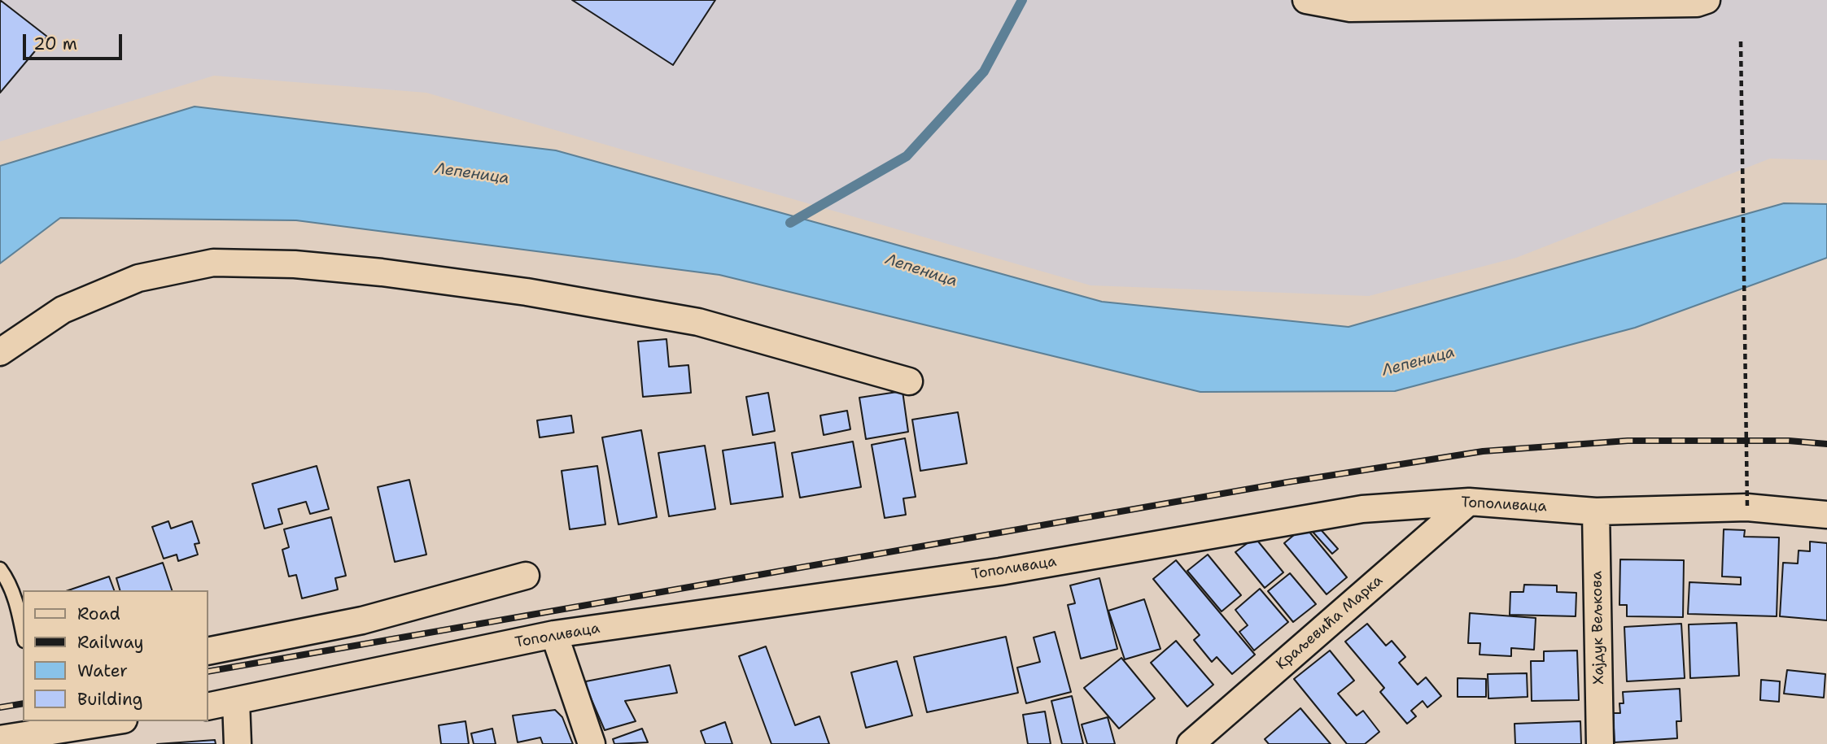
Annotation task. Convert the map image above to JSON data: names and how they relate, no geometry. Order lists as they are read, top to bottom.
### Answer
{
  "streets": {
    "street": ["Тополиваца", "Краљевића Марка", "Хајдук Вељкова"]
  },
  "crossings": [
    ["Тополиваца", "Краљевића Марка"],
    ["Тополиваца", "Хајдук Вељкова"]
  ],
  "water": ["Лепеница"],
  "legend": [
    "Road",
    "Railway",
    "Water",
    "Building"
  ],
  "scale_bar": "20 m"
}
